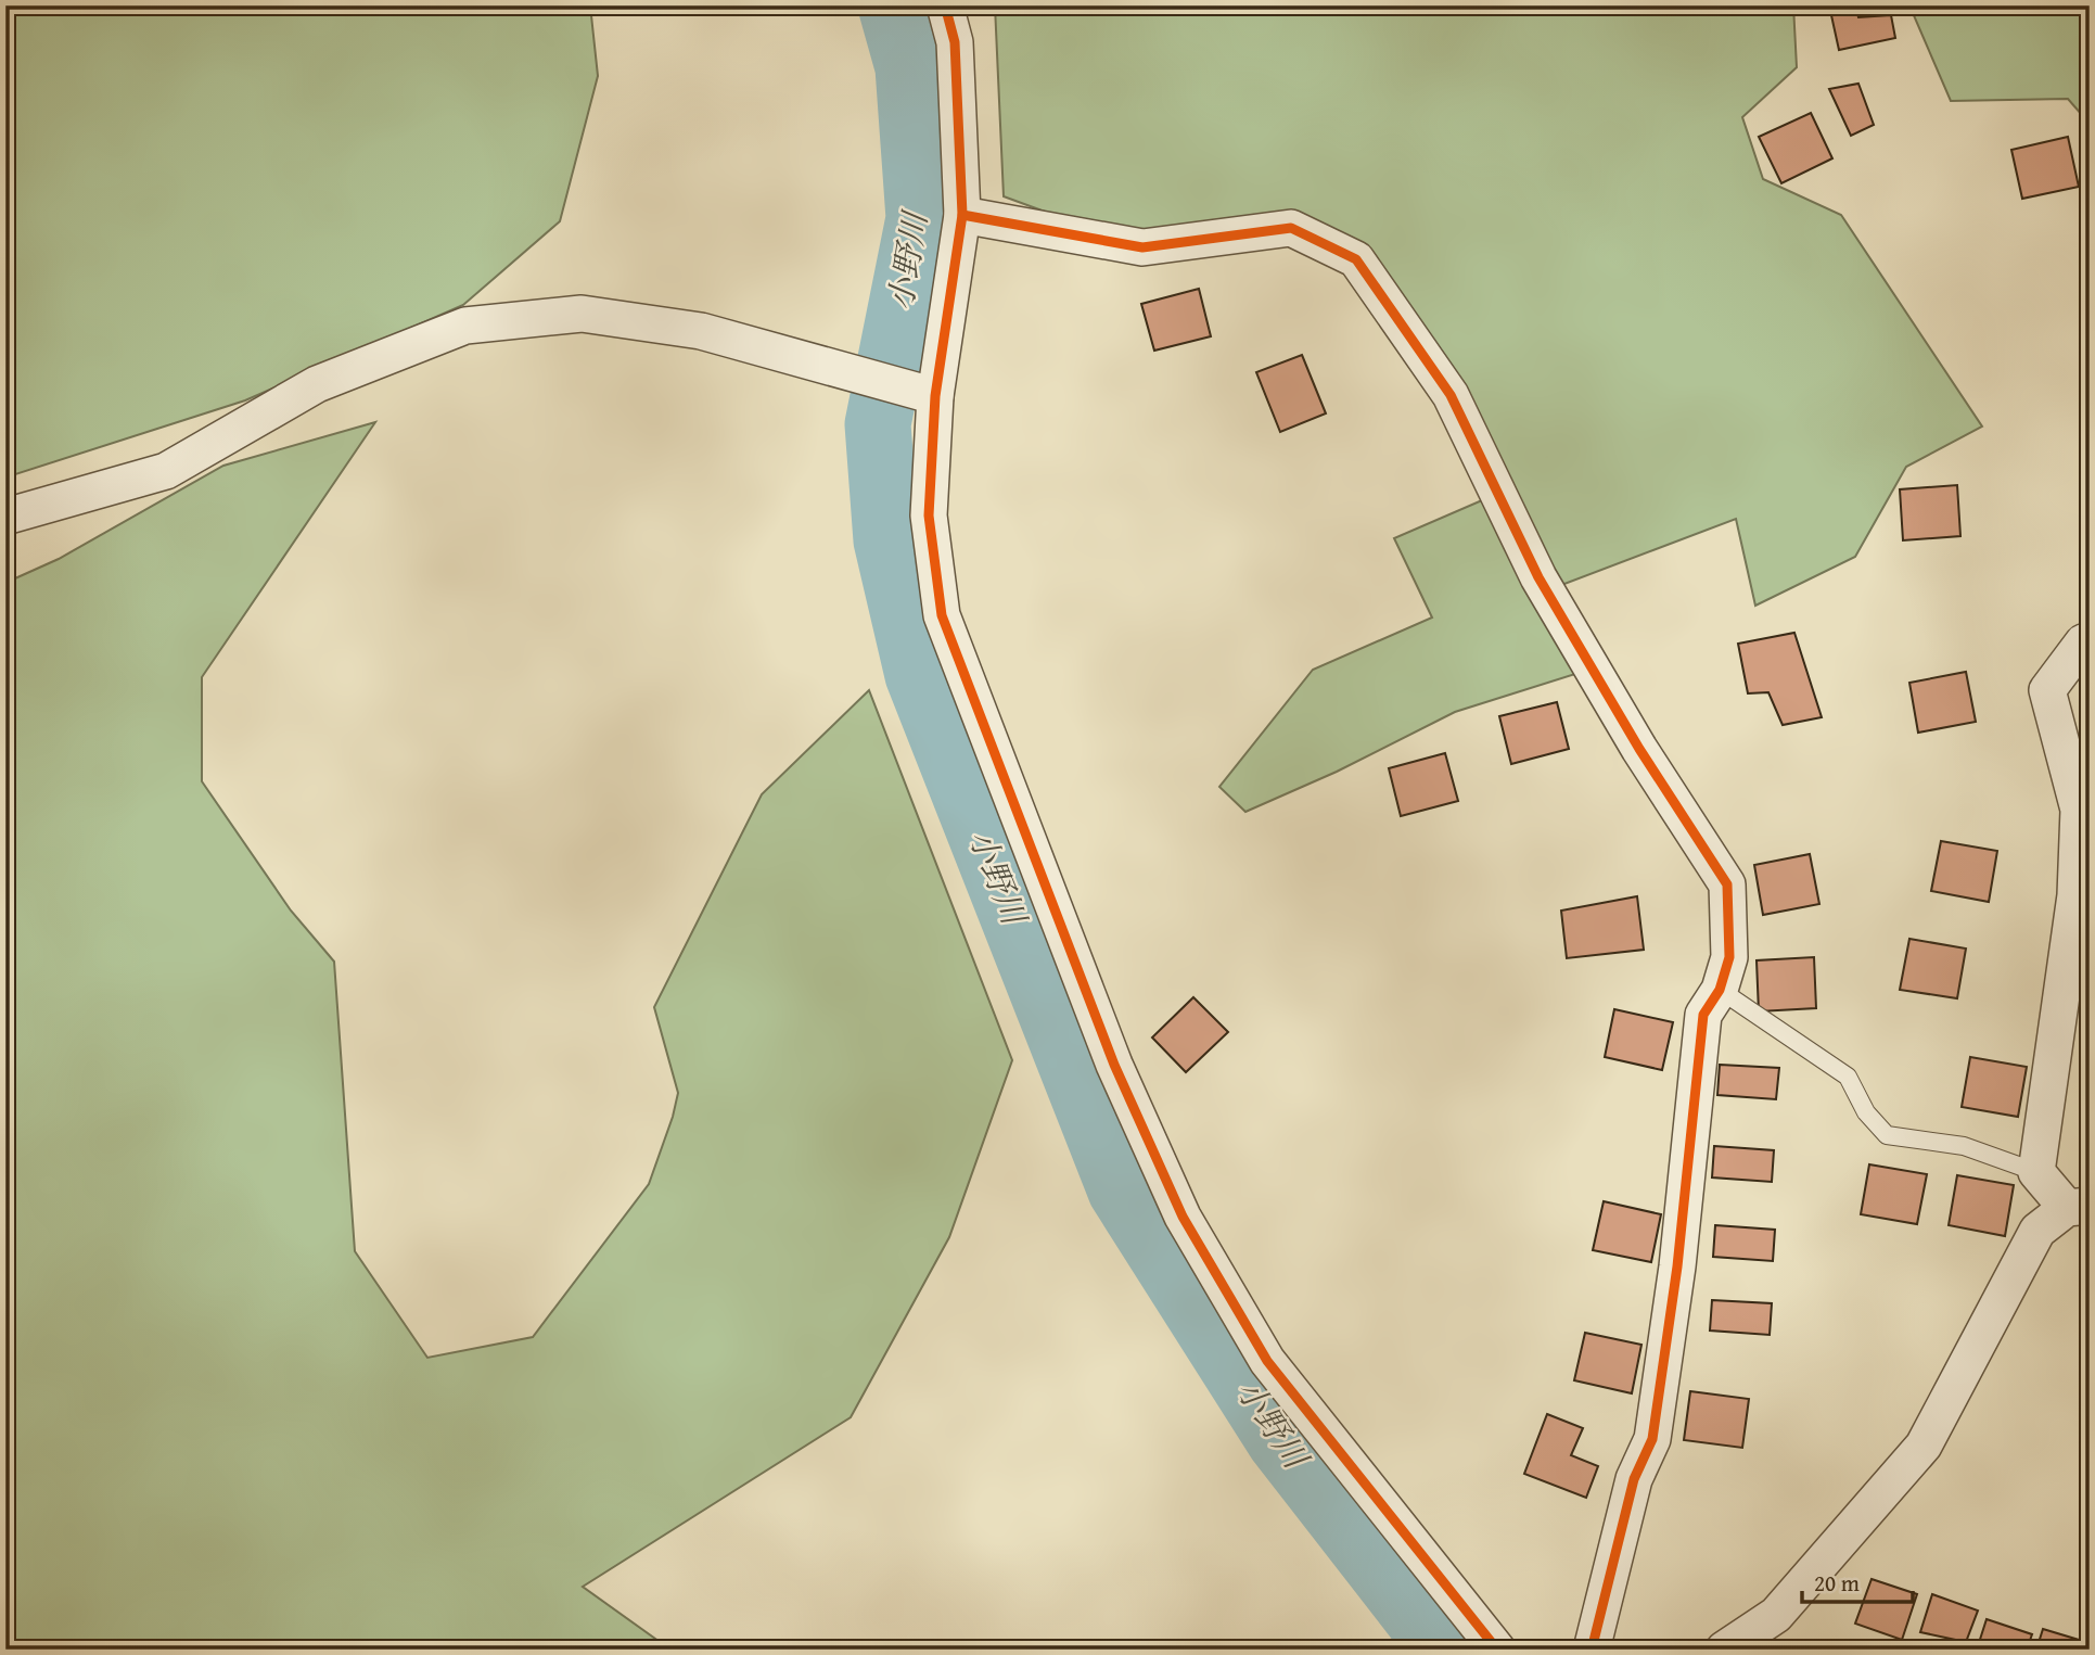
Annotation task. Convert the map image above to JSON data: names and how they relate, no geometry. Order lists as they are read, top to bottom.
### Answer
{
  "water": ["小野川"],
  "scale_bar": "20 m"
}
